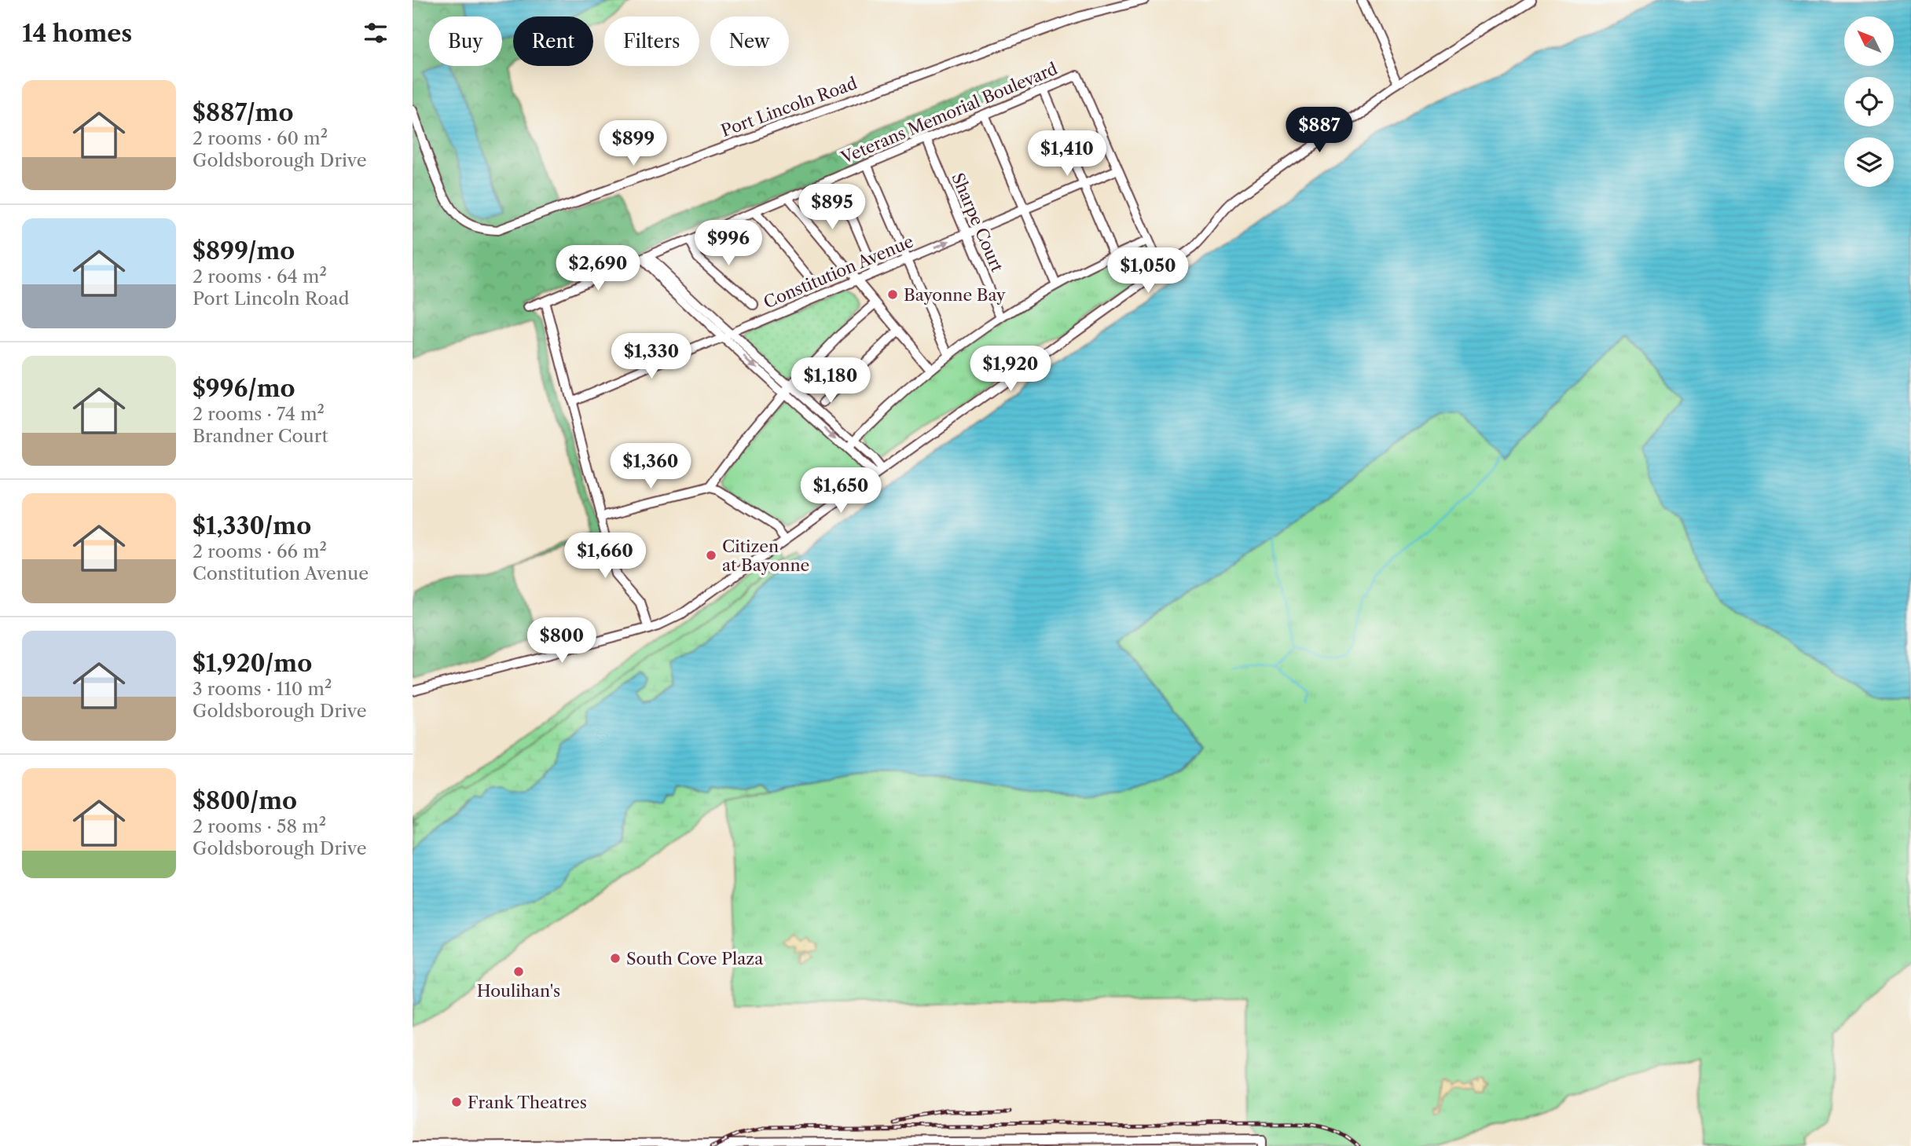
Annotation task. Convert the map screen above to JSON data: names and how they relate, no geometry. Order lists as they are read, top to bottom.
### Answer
{
  "streets": {
    "street": [
      "Port Lincoln Road",
      "Veterans Memorial Boulevard",
      "Sharpe Court",
      "Constitution Avenue"
    ]
  },
  "crossings": [
    ["Veterans Memorial Boulevard", "Sharpe Court"],
    ["Veterans Memorial Boulevard", "Constitution Avenue"],
    ["Sharpe Court", "Constitution Avenue"]
  ],
  "places": [
    "Bayonne Bay",
    "Citizen at Bayonne",
    "South Cove Plaza",
    "Houlihan's",
    "Frank Theatres"
  ],
  "north": "top left",
  "page": {
    "heading": "14 homes",
    "chip": [
      "Buy",
      "Rent",
      "Filters",
      "New"
    ],
    "list": [
      {
        "name": "$887/mo",
        "note": "2 rooms · 60 m² · Goldsborough Drive"
      },
      {
        "name": "$899/mo",
        "note": "2 rooms · 64 m² · Port Lincoln Road"
      },
      {
        "name": "$996/mo",
        "note": "2 rooms · 74 m² · Brandner Court"
      },
      {
        "name": "$1,330/mo",
        "note": "2 rooms · 66 m² · Constitution Avenue"
      },
      {
        "name": "$1,920/mo",
        "note": "3 rooms · 110 m² · Goldsborough Drive"
      },
      {
        "name": "$800/mo",
        "note": "2 rooms · 58 m² · Goldsborough Drive"
      }
    ],
    "price": [
      "$887",
      "$899",
      "$1,410",
      "$895",
      "$996",
      "$2,690",
      "$1,050",
      "$1,330",
      "$1,920",
      "$1,180",
      "$1,360",
      "$1,650",
      "$1,660",
      "$800"
    ]
  }
}
